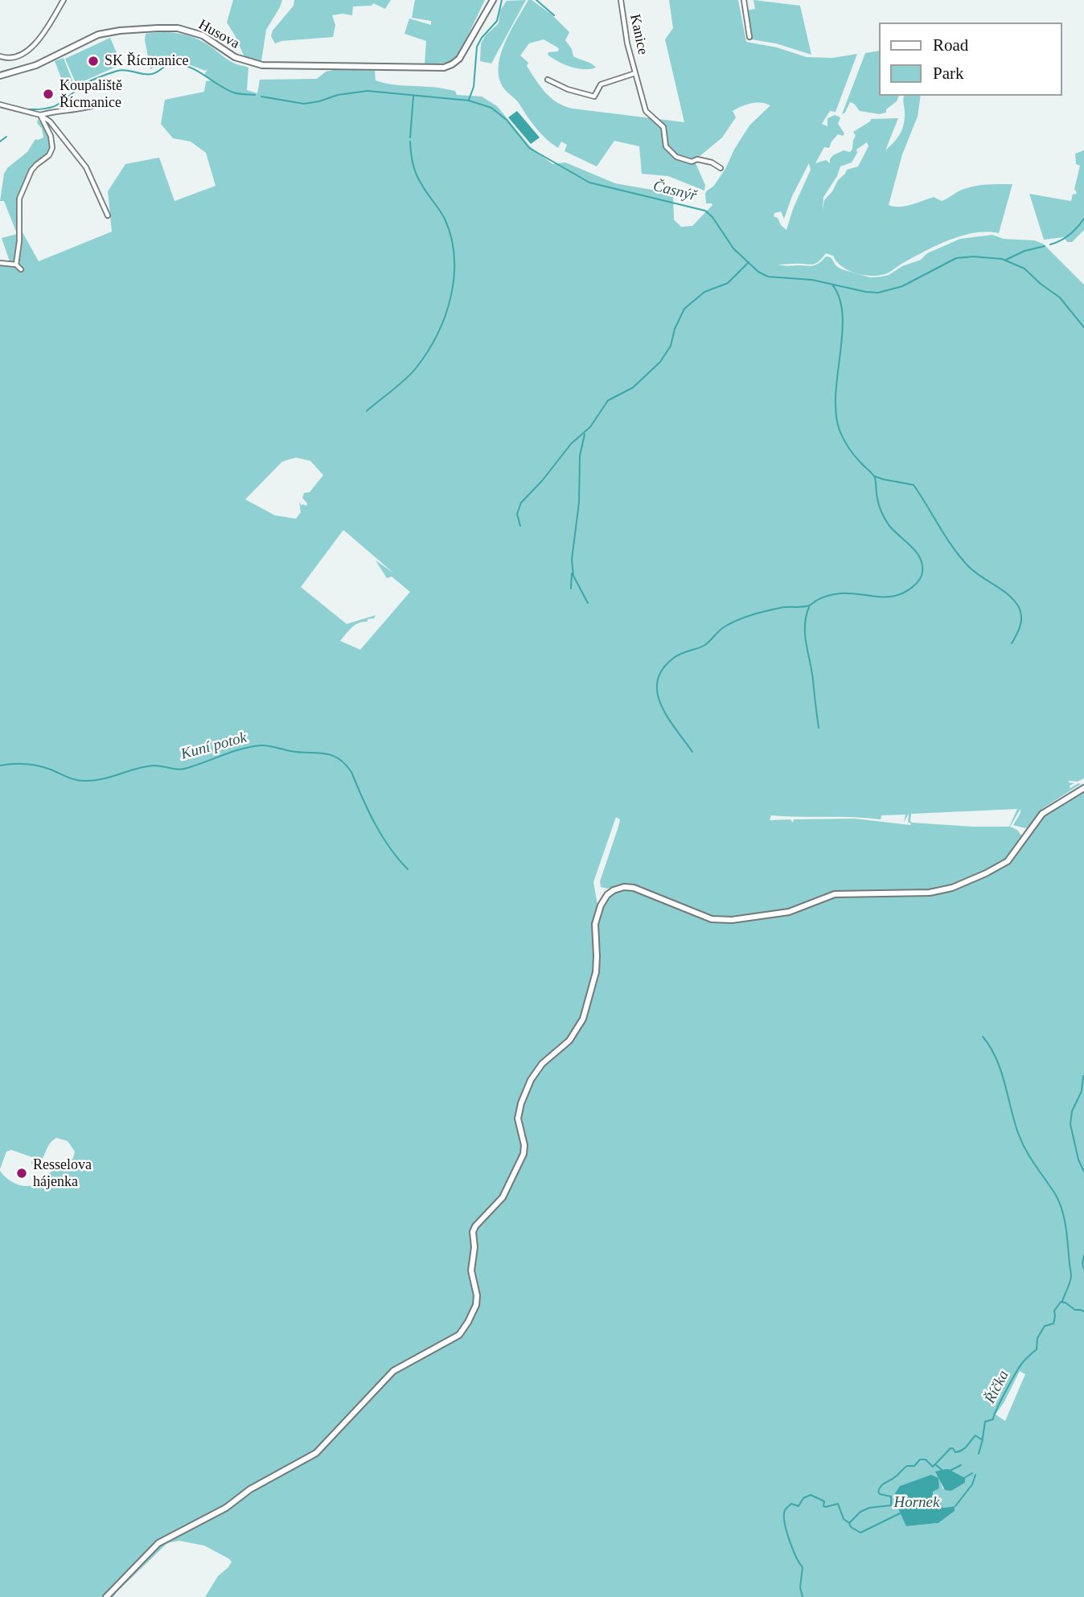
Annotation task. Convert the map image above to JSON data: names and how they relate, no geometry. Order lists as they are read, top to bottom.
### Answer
{
  "streets": {
    "main road": ["Husova"],
    "street": ["Kanice"]
  },
  "water": [
    "Časnýř",
    "Kuní potok",
    "Říčka",
    "Hornek"
  ],
  "places": ["SK Řícmanice", "Koupaliště Řícmanice", "Resselova hájenka"],
  "legend": ["Road", "Park"]
}
